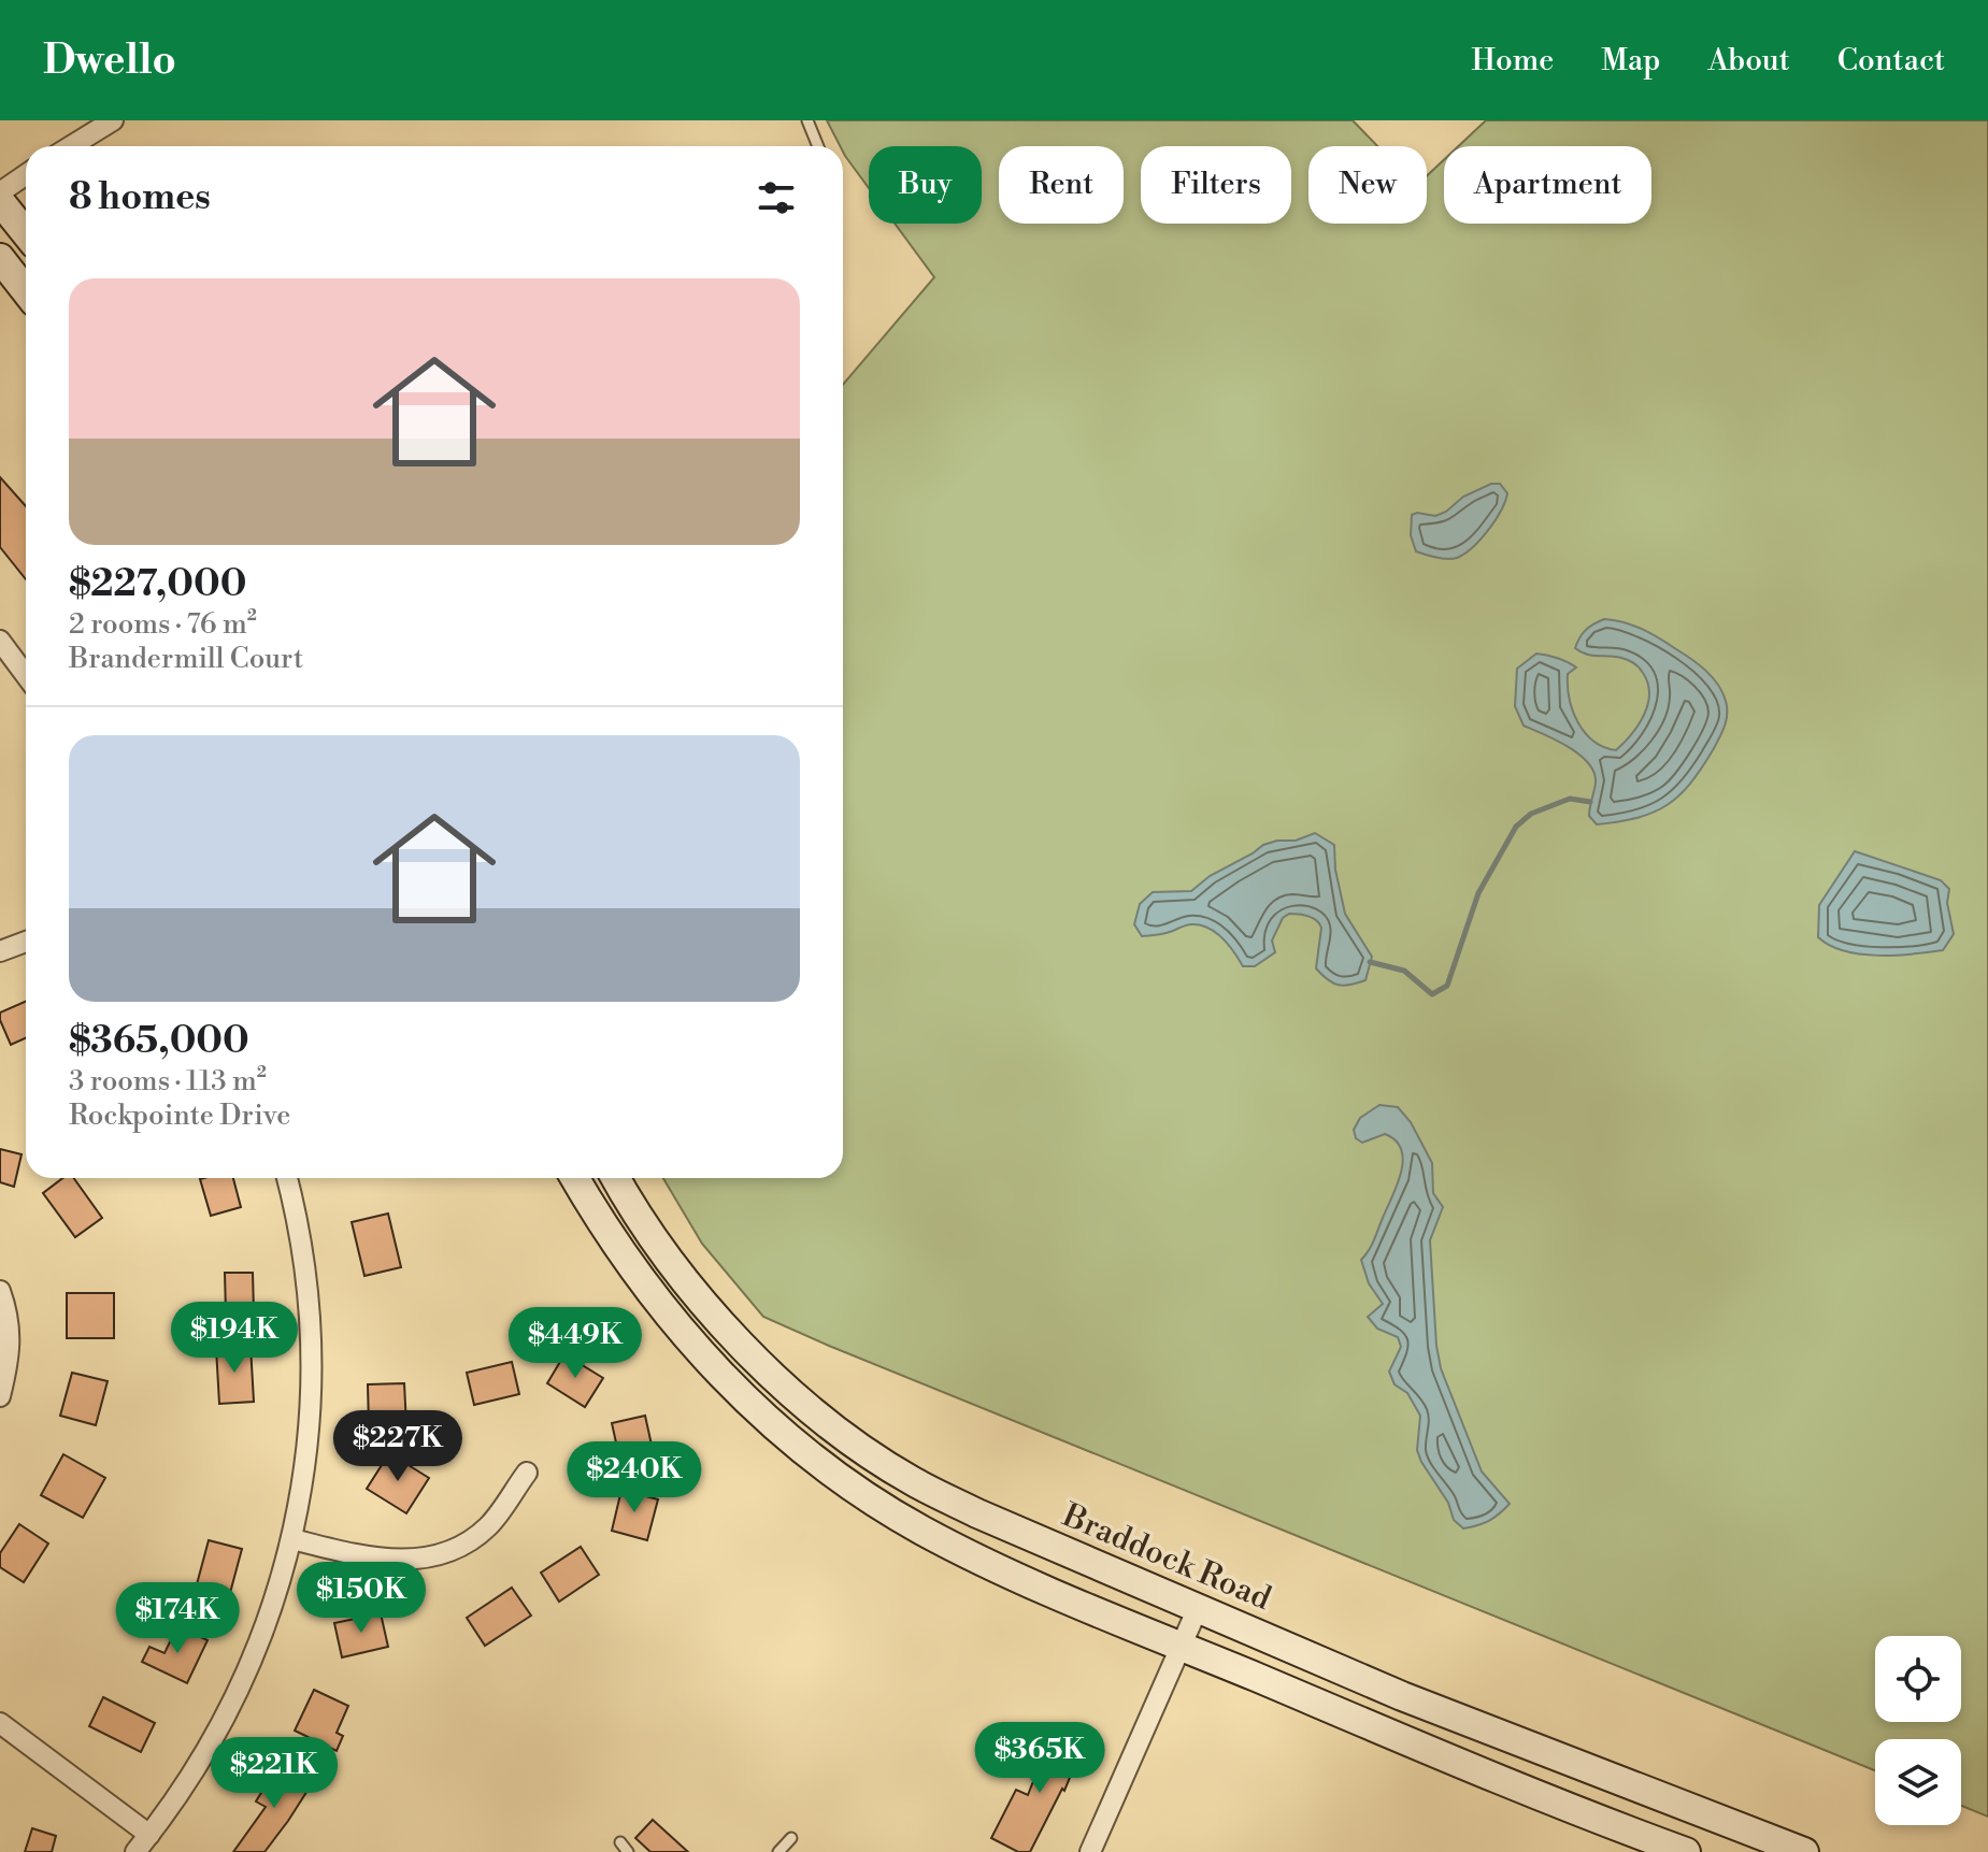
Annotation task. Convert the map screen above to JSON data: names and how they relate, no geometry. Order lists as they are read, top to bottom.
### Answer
{
  "streets": {
    "main road": ["Braddock Road"]
  },
  "page": {
    "header": "Dwello",
    "nav": [
      "Home",
      "Map",
      "About",
      "Contact"
    ],
    "chip": [
      "Buy",
      "Rent",
      "Filters",
      "New",
      "Apartment"
    ],
    "heading": "8 homes",
    "list": [
      {
        "name": "$227,000",
        "note": "2 rooms · 76 m² · Brandermill Court"
      },
      {
        "name": "$365,000",
        "note": "3 rooms · 113 m² · Rockpointe Drive"
      }
    ],
    "price": [
      "$194K",
      "$449K",
      "$227K",
      "$240K",
      "$150K",
      "$174K",
      "$365K",
      "$221K"
    ]
  }
}
